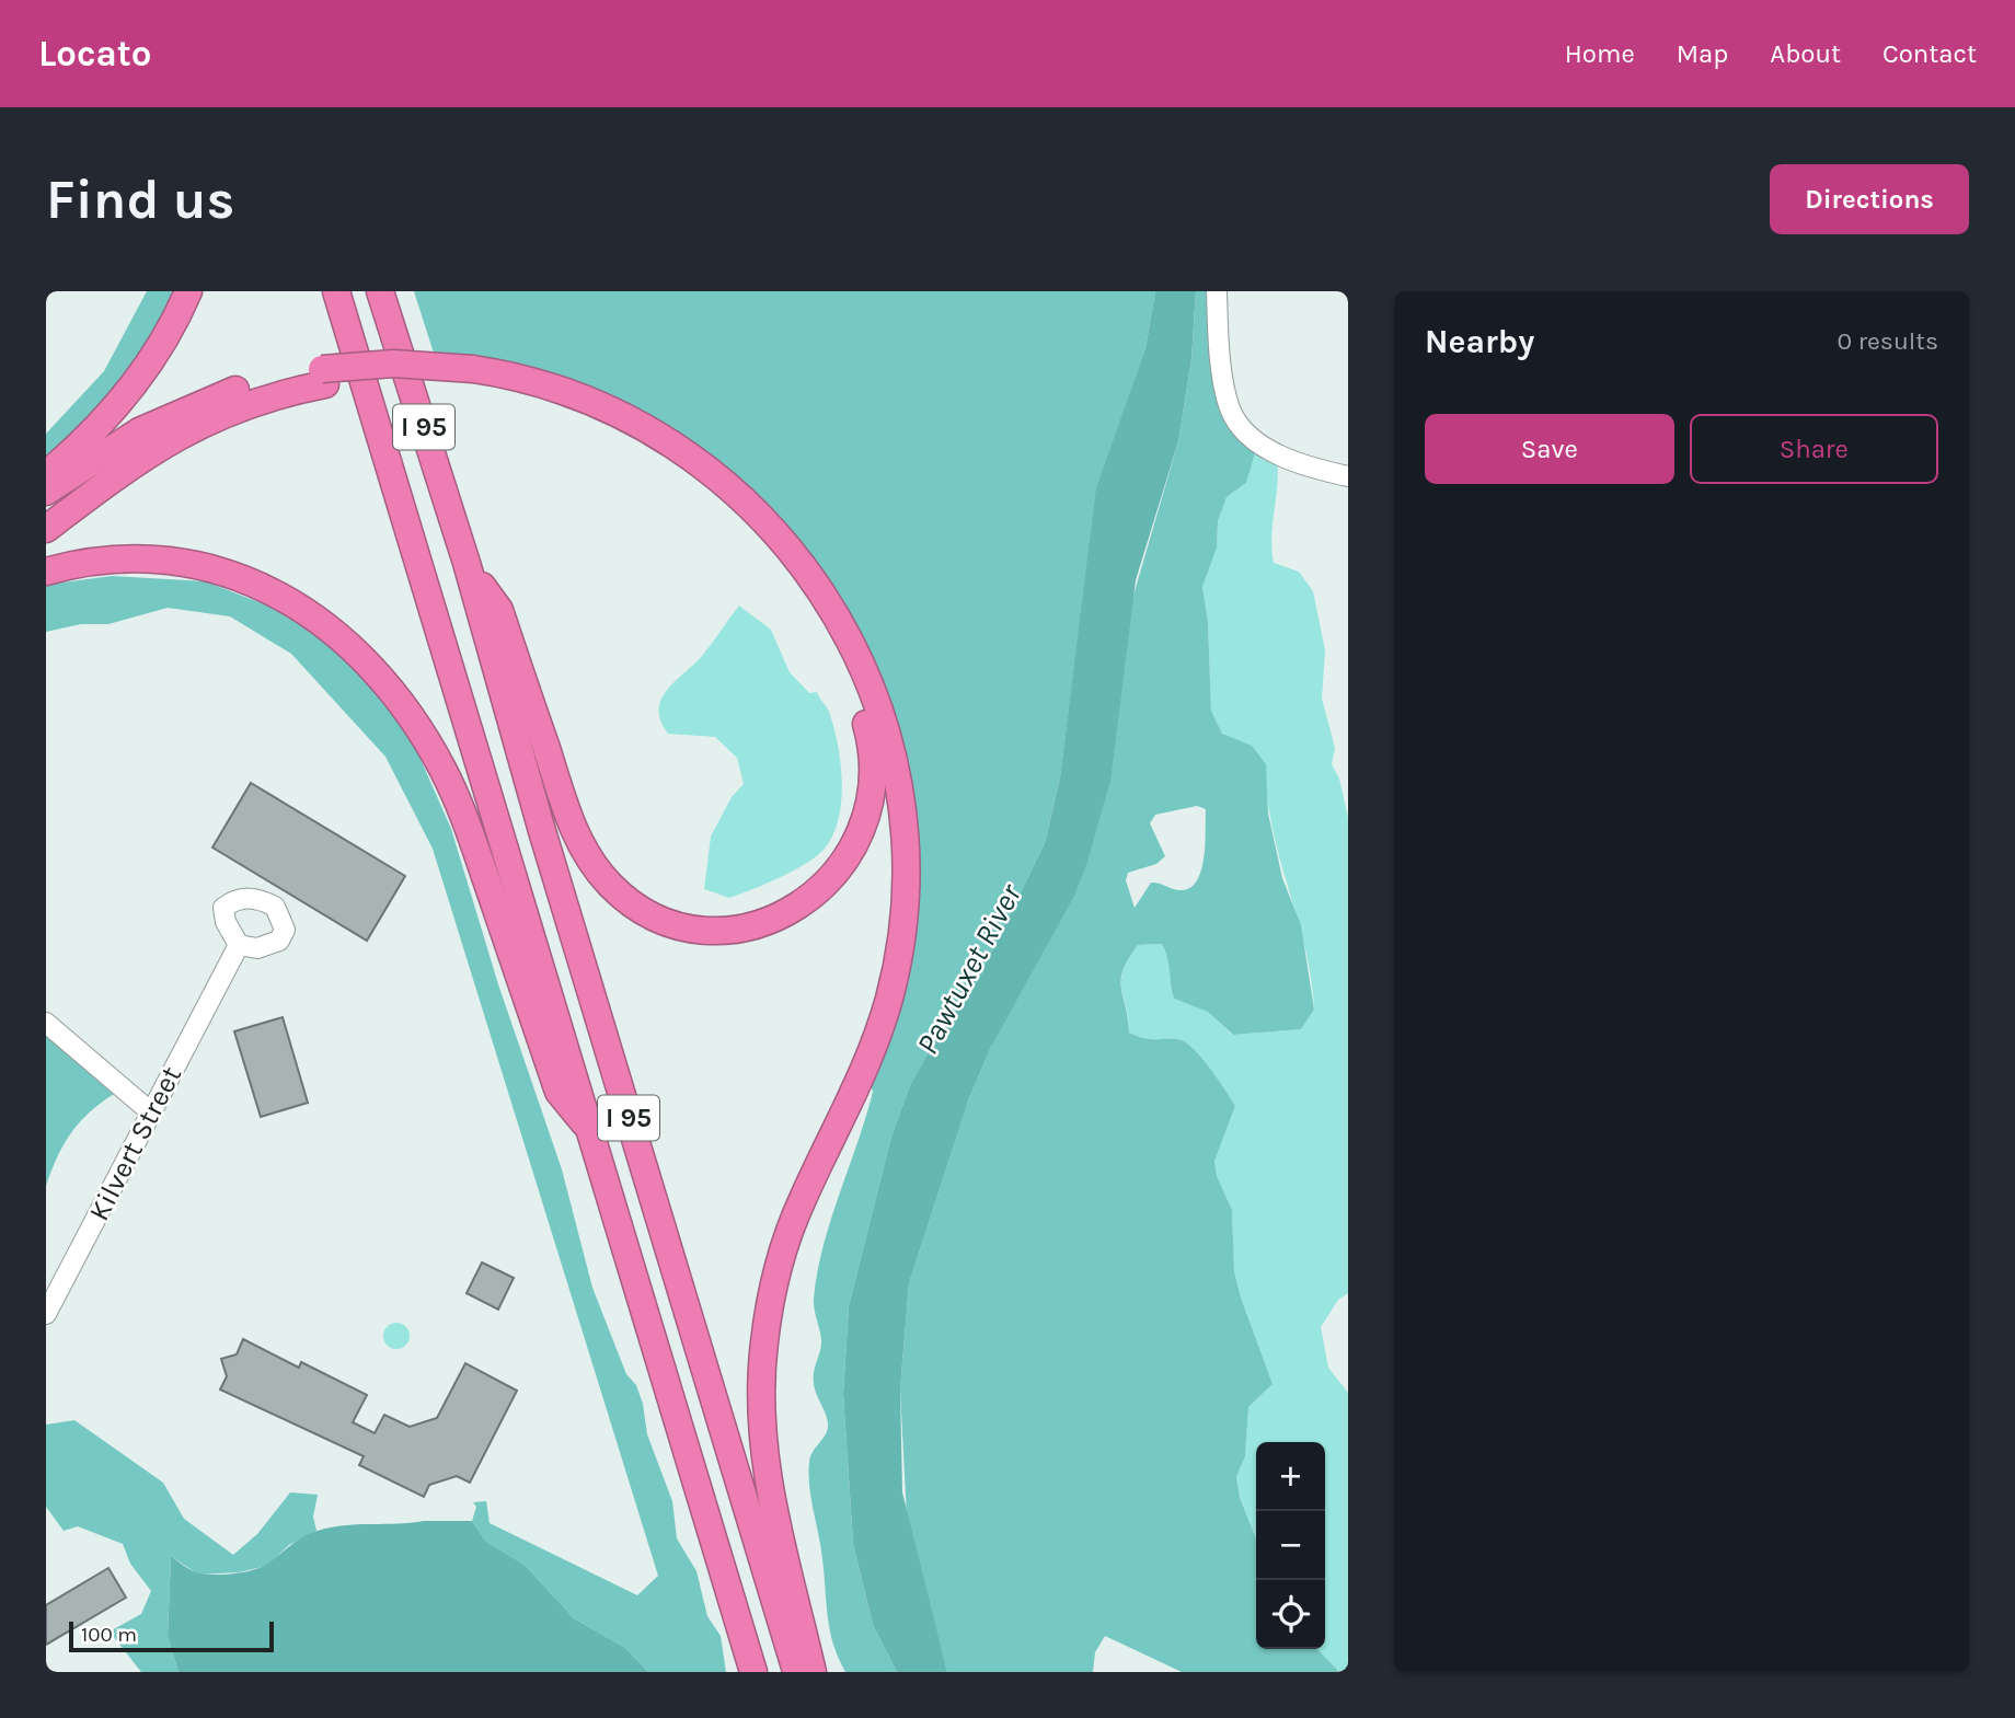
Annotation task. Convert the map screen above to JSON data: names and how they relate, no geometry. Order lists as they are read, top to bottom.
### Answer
{
  "streets": {
    "highway": ["I 95"],
    "street": ["Kilvert Street"]
  },
  "water": ["Pawtuxet River"],
  "scale_bar": "100 m",
  "page": {
    "header": "Locato",
    "nav": [
      "Home",
      "Map",
      "About",
      "Contact"
    ],
    "buttons": [
      "Directions",
      ["Save", "Share"]
    ],
    "title": "Find us",
    "heading": ["Nearby", "0 results"],
    "map_buttons": ["+", "−"],
    "scale": "100 m"
  }
}
